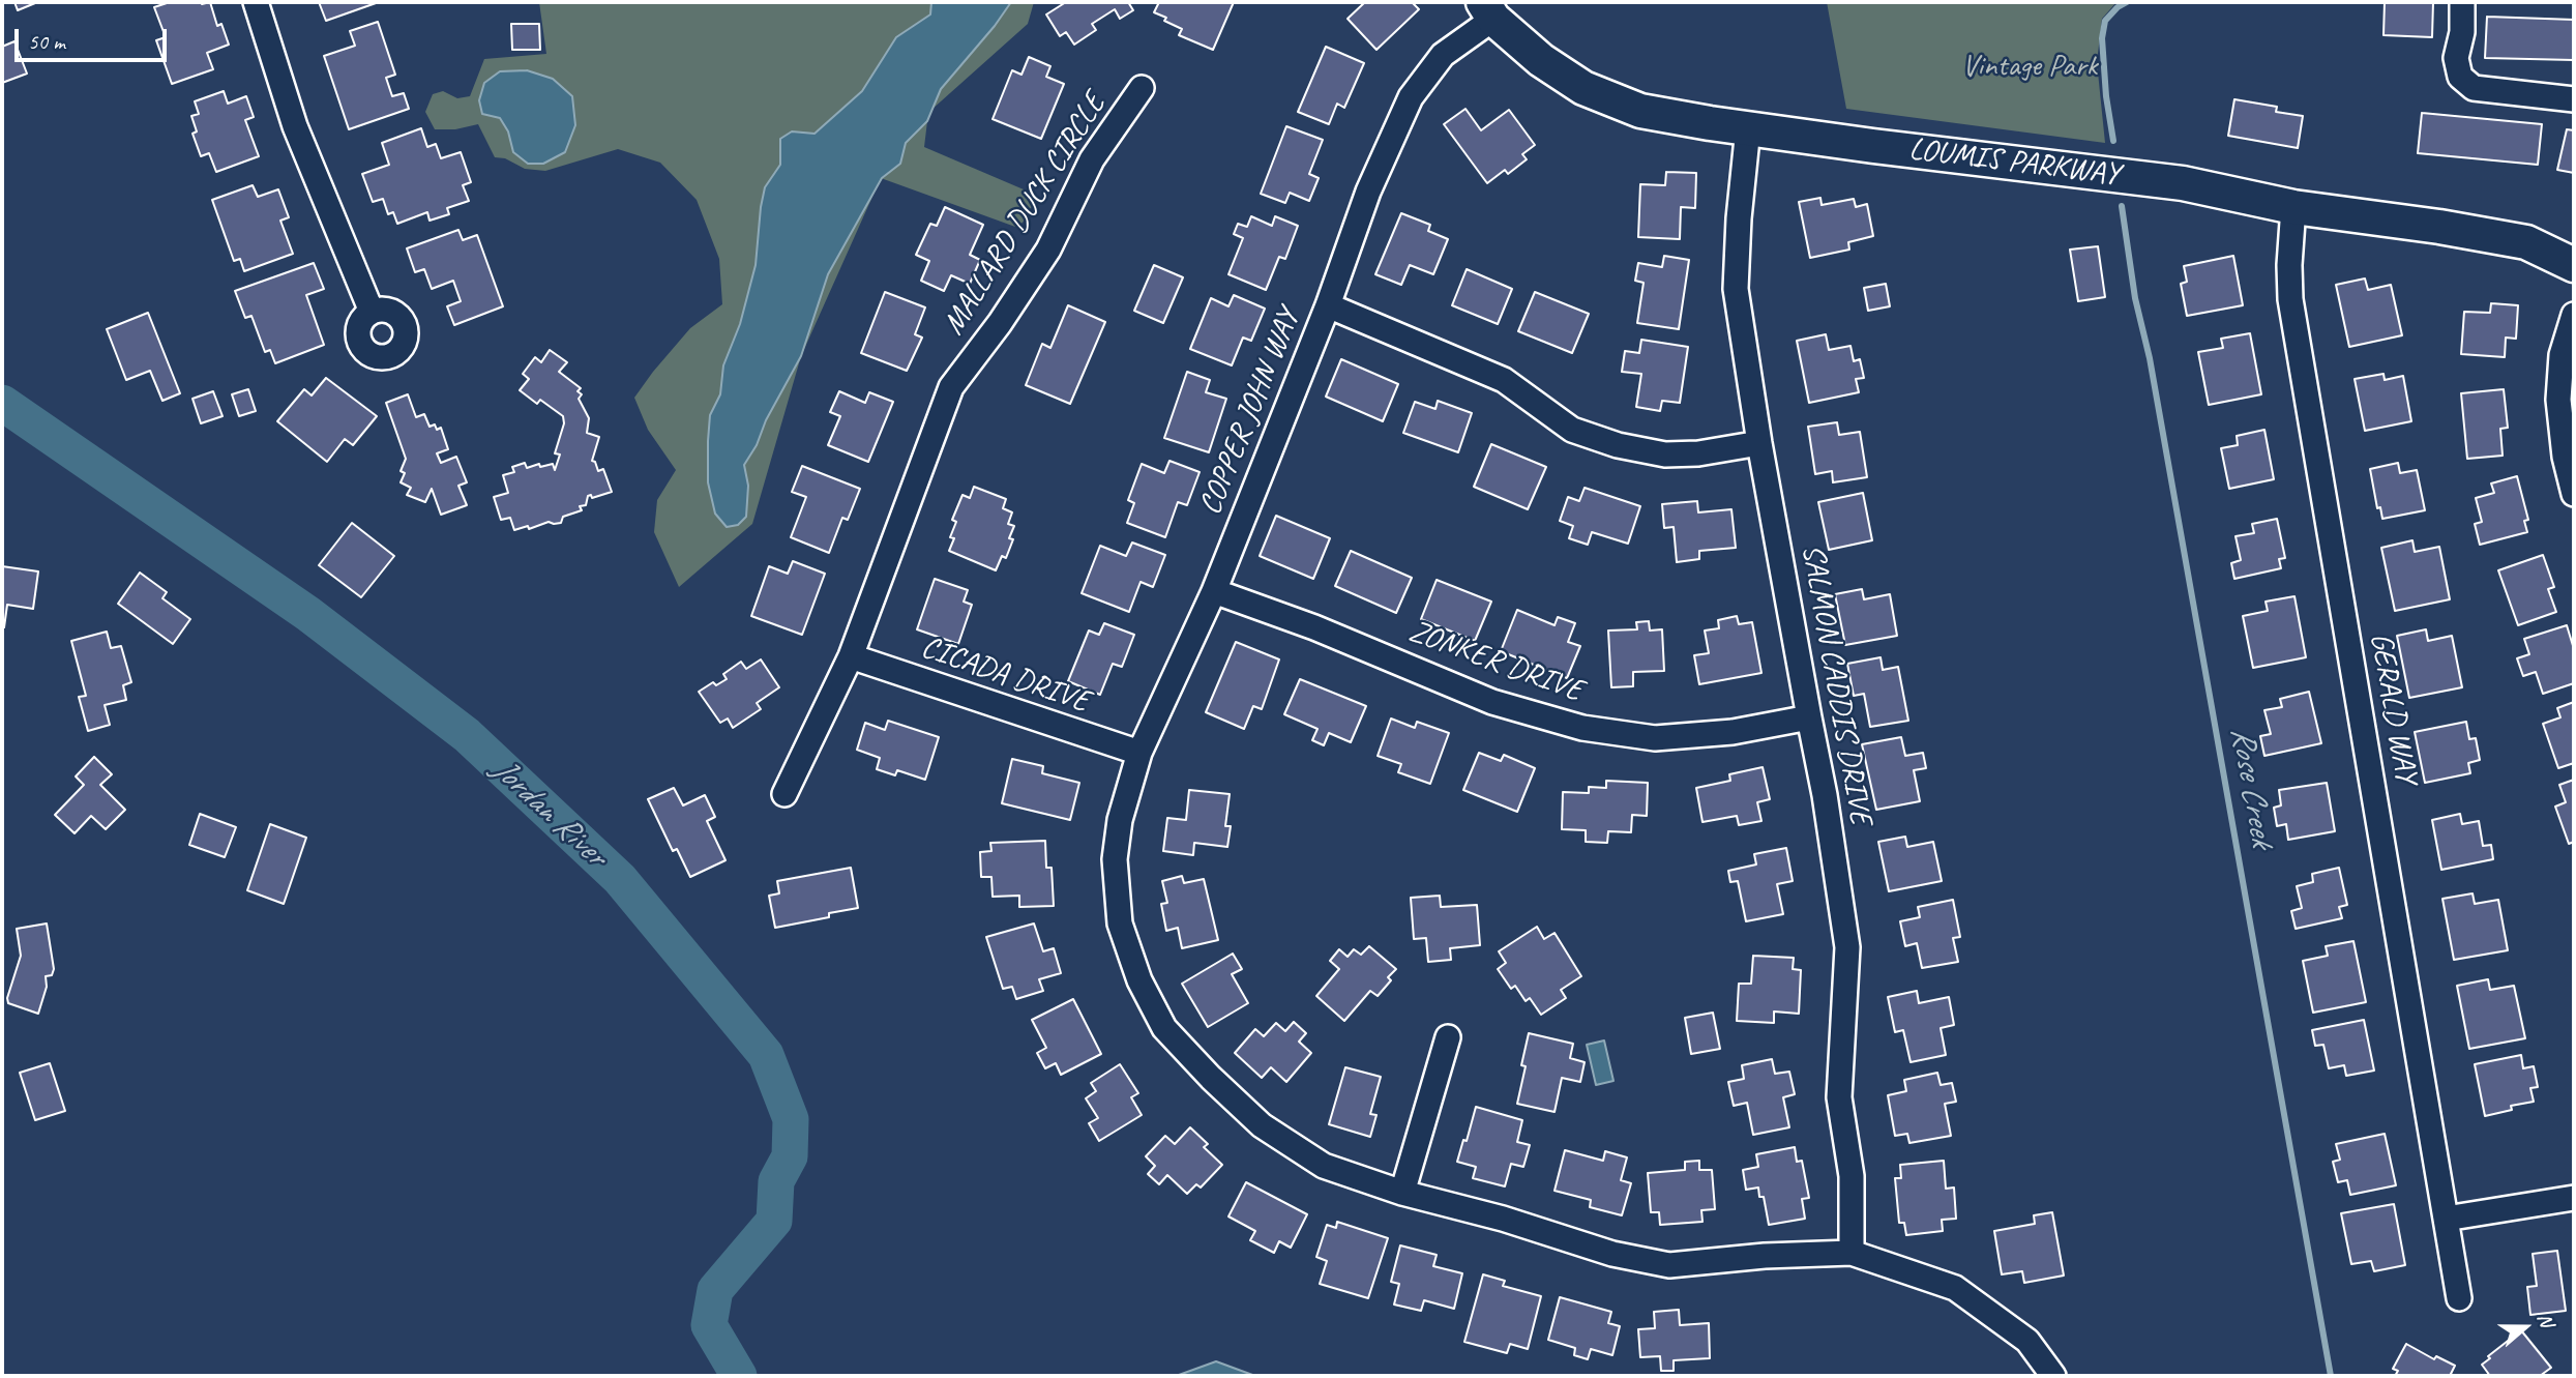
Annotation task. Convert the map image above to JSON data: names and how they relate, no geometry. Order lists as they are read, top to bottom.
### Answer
{
  "streets": {
    "street": [
      "LOUMIS PARKWAY",
      "MALLARD DUCK CIRCLE",
      "COPPER JOHN WAY",
      "ZONKER DRIVE",
      "CICADA DRIVE",
      "SALMON CADDIS DRIVE",
      "GERALD WAY"
    ]
  },
  "crossings": [
    ["LOUMIS PARKWAY", "COPPER JOHN WAY"],
    ["LOUMIS PARKWAY", "SALMON CADDIS DRIVE"],
    ["LOUMIS PARKWAY", "GERALD WAY"],
    ["MALLARD DUCK CIRCLE", "CICADA DRIVE"],
    ["COPPER JOHN WAY", "ZONKER DRIVE"],
    ["COPPER JOHN WAY", "CICADA DRIVE"],
    ["COPPER JOHN WAY", "SALMON CADDIS DRIVE"],
    ["ZONKER DRIVE", "SALMON CADDIS DRIVE"]
  ],
  "water": ["Rose Creek", "Jordan River"],
  "parks": ["Vintage Park"],
  "scale_bar": "50 m",
  "north": "right"
}
